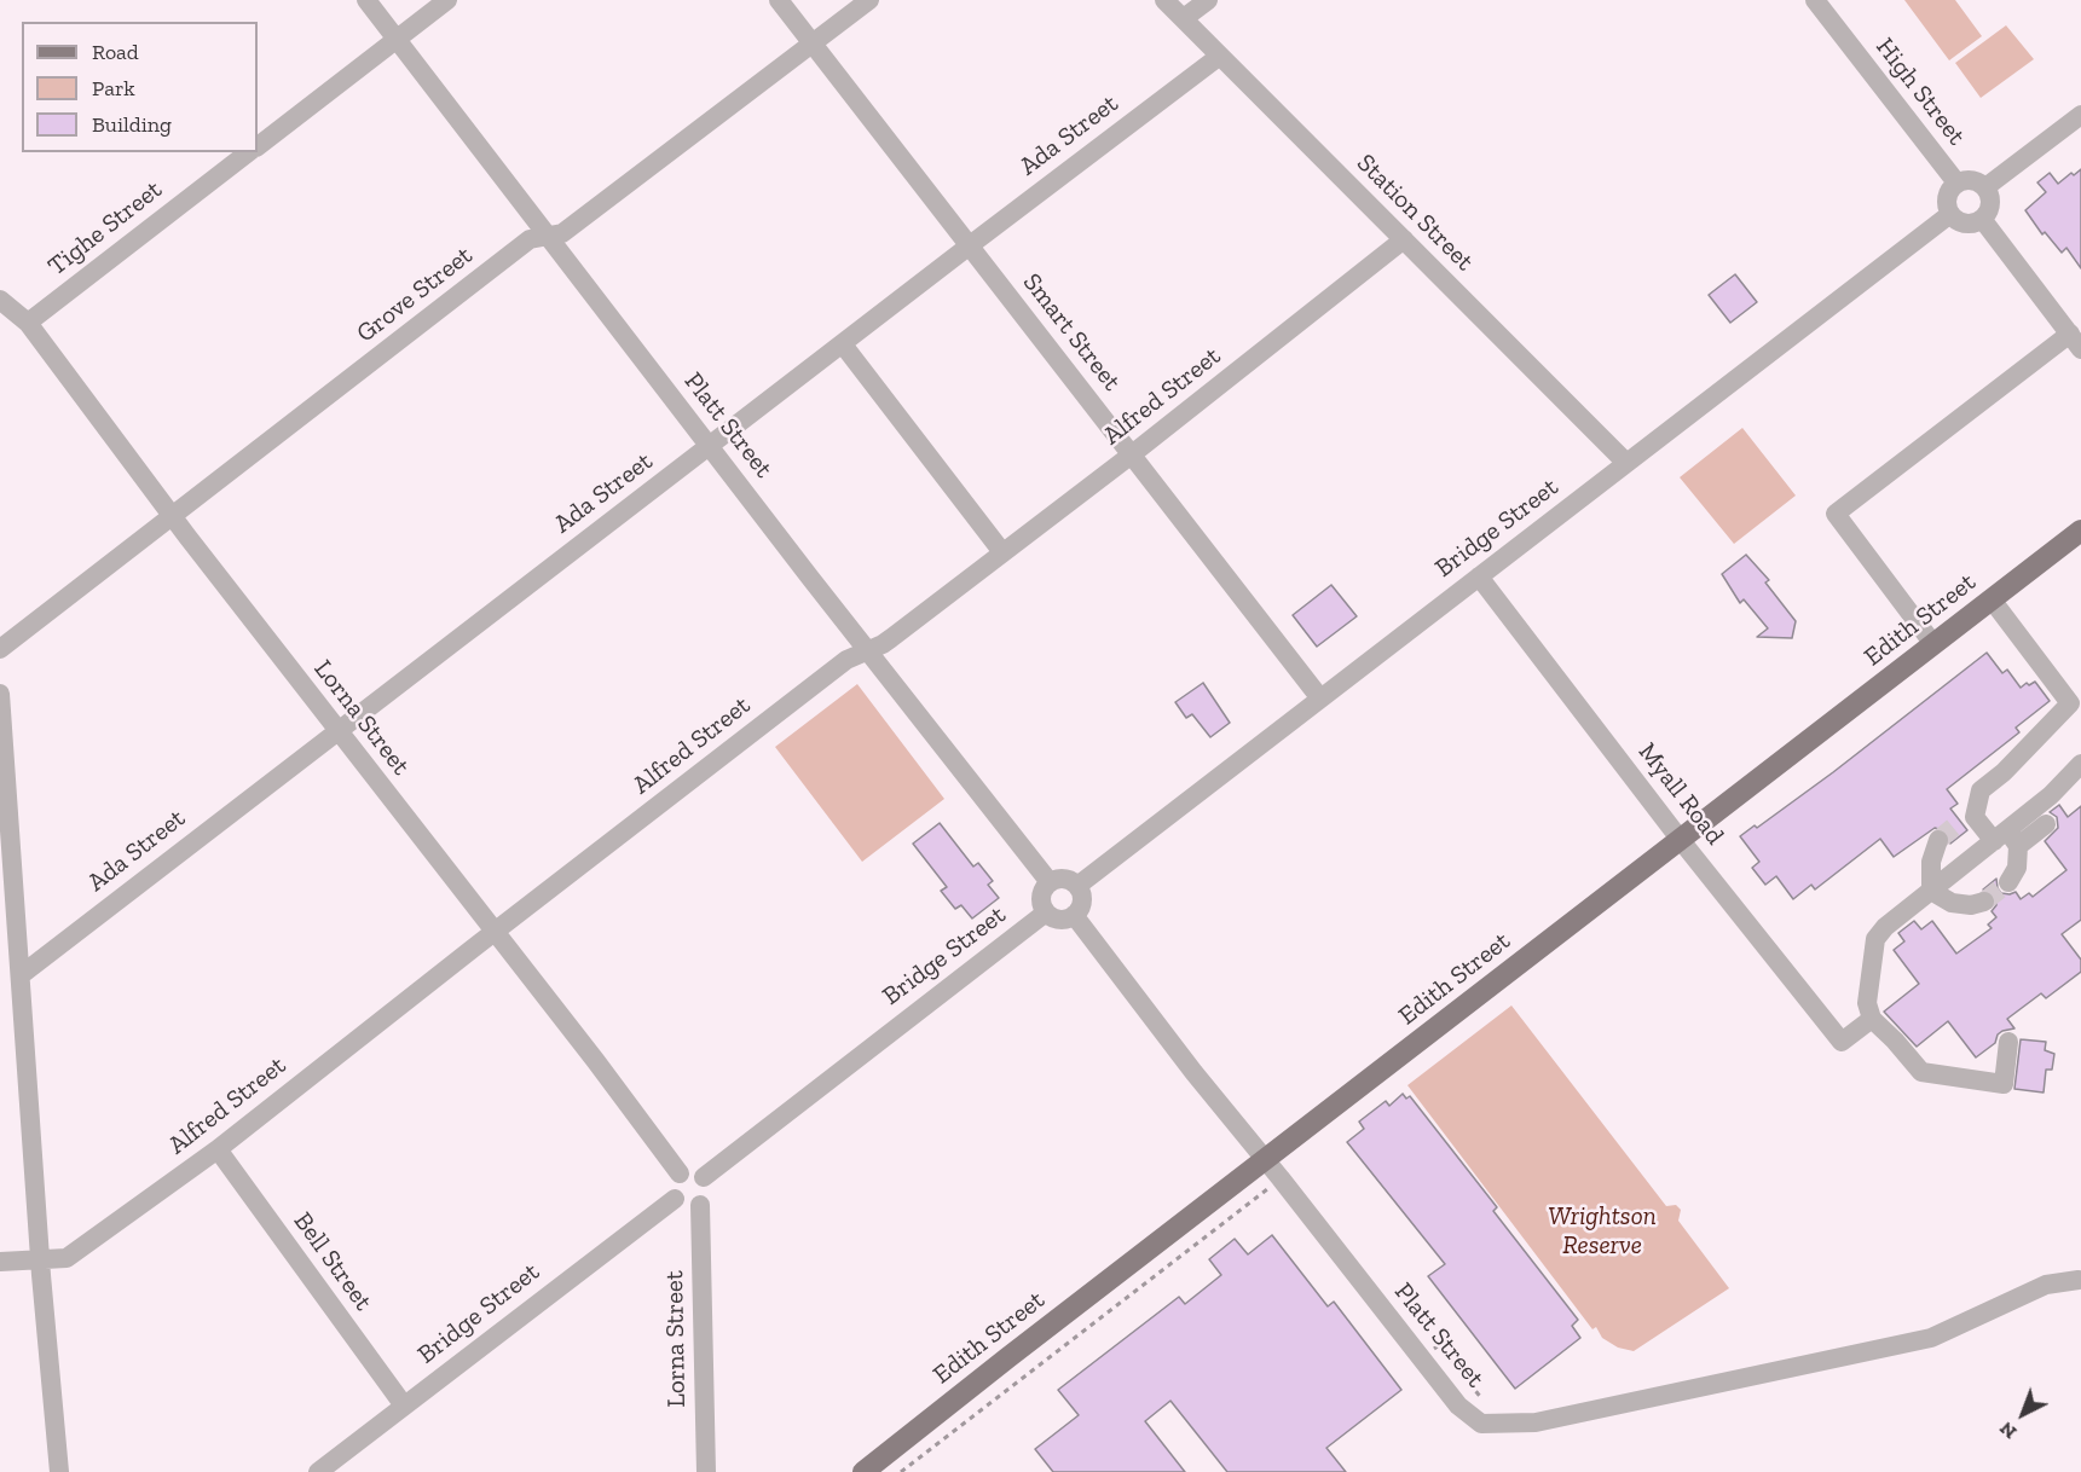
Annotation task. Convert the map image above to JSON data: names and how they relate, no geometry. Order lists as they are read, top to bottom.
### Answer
{
  "streets": {
    "main road": ["Edith Street"],
    "street": [
      "High Street",
      "Ada Street",
      "Station Street",
      "Tighe Street",
      "Grove Street",
      "Smart Street",
      "Alfred Street",
      "Platt Street",
      "Bridge Street",
      "Lorna Street",
      "Myall Road",
      "Bell Street"
    ]
  },
  "crossings": [
    ["High Street", "Bridge Street"],
    ["Ada Street", "Station Street"],
    ["Ada Street", "Smart Street"],
    ["Ada Street", "Platt Street"],
    ["Ada Street", "Lorna Street"],
    ["Station Street", "Alfred Street"],
    ["Station Street", "Bridge Street"],
    ["Tighe Street", "Platt Street"],
    ["Tighe Street", "Lorna Street"],
    ["Grove Street", "Smart Street"],
    ["Grove Street", "Platt Street"],
    ["Grove Street", "Lorna Street"],
    ["Smart Street", "Alfred Street"],
    ["Smart Street", "Bridge Street"],
    ["Alfred Street", "Platt Street"],
    ["Alfred Street", "Lorna Street"],
    ["Alfred Street", "Bell Street"],
    ["Platt Street", "Bridge Street"],
    ["Platt Street", "Edith Street"],
    ["Bridge Street", "Lorna Street"],
    ["Bridge Street", "Myall Road"],
    ["Bridge Street", "Bell Street"],
    ["Edith Street", "Myall Road"]
  ],
  "parks": ["Wrightson Reserve"],
  "legend": ["Road", "Park", "Building"],
  "north": "bottom left"
}
